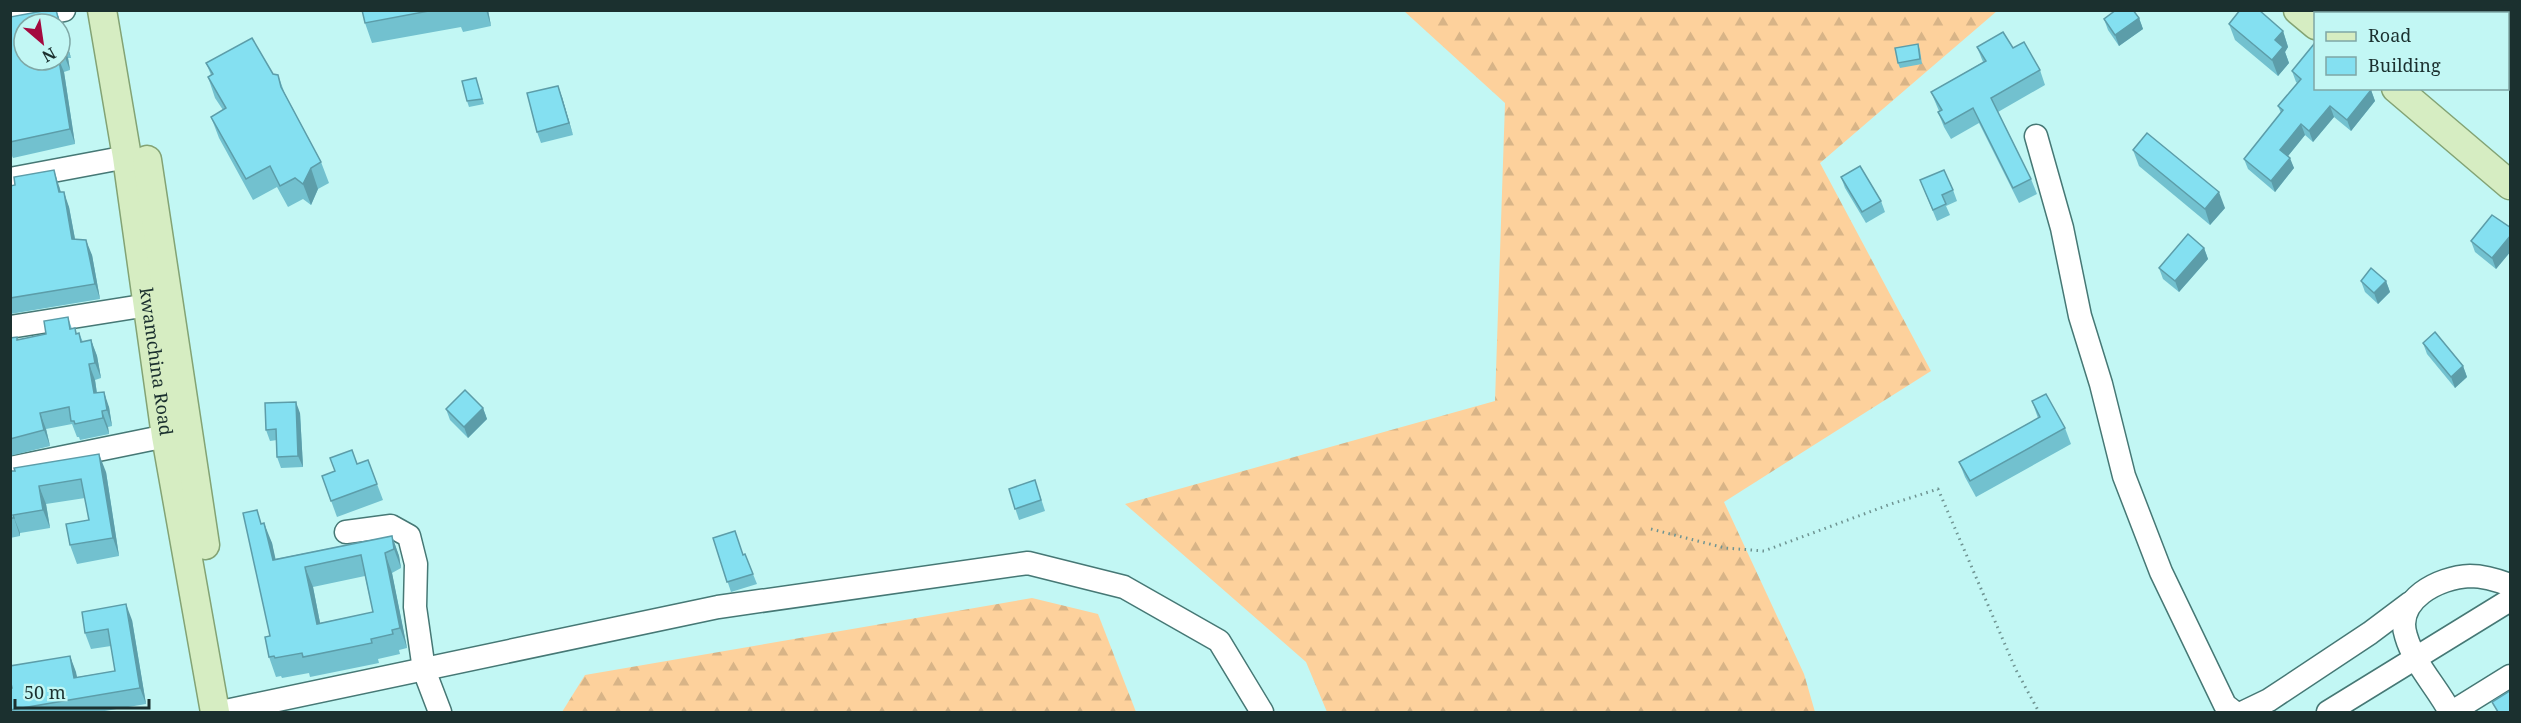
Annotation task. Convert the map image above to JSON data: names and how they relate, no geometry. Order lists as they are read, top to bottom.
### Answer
{
  "streets": {
    "main road": ["kwamchina Road"]
  },
  "legend": ["Road", "Building"],
  "scale_bar": "50 m",
  "north": "bottom right"
}
